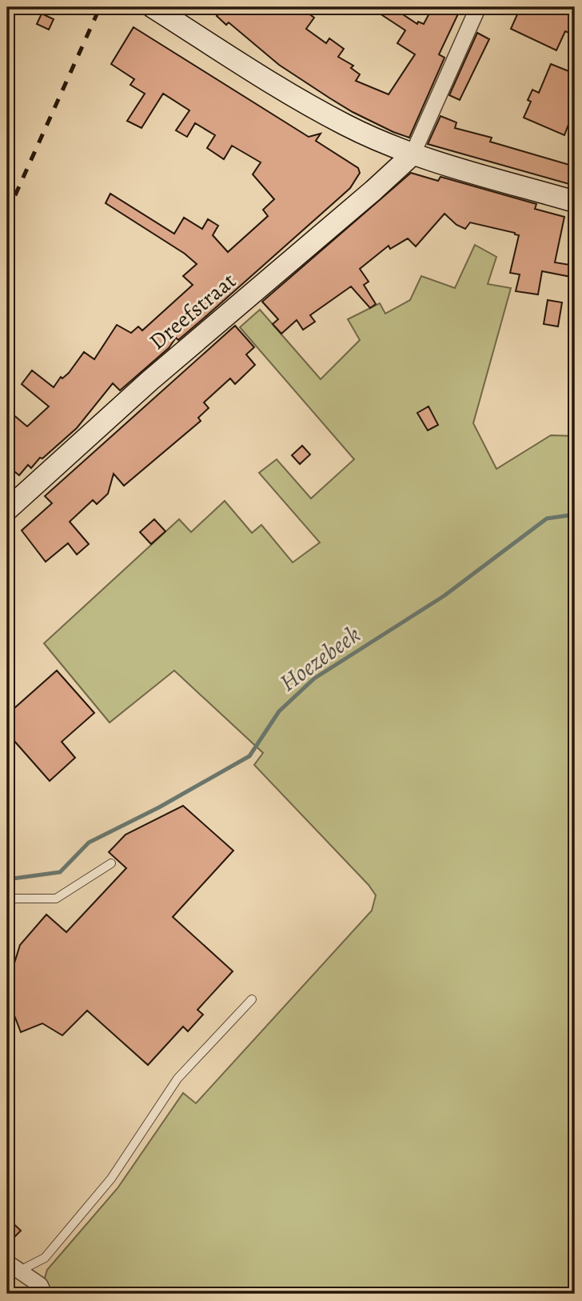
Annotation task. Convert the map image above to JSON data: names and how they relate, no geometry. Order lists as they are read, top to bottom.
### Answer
{
  "streets": {
    "street": ["Dreefstraat"]
  },
  "water": ["Hoezebeek"]
}
